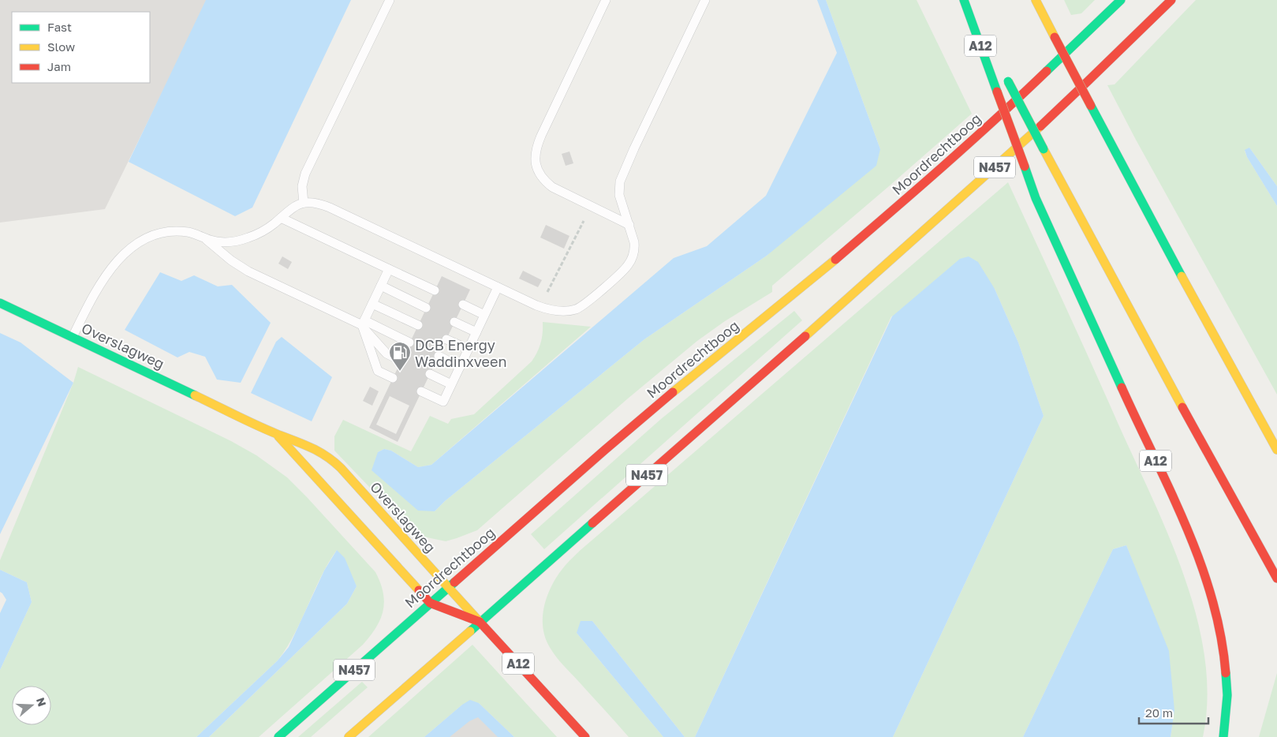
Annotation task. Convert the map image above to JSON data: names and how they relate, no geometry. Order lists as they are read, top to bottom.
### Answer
{
  "streets": {
    "main road": [
      "A12",
      "Moordrechtboog",
      "N457",
      "Overslagweg"
    ]
  },
  "crossings": [
    ["A12", "N457"],
    ["A12", "Overslagweg"],
    ["Moordrechtboog", "Overslagweg"],
    ["N457", "Overslagweg"]
  ],
  "places": {
    "fuel station": ["DCB Energy Waddinxveen"]
  },
  "legend": ["Fast", "Slow", "Jam"],
  "scale_bar": "20 m",
  "north": "right"
}
